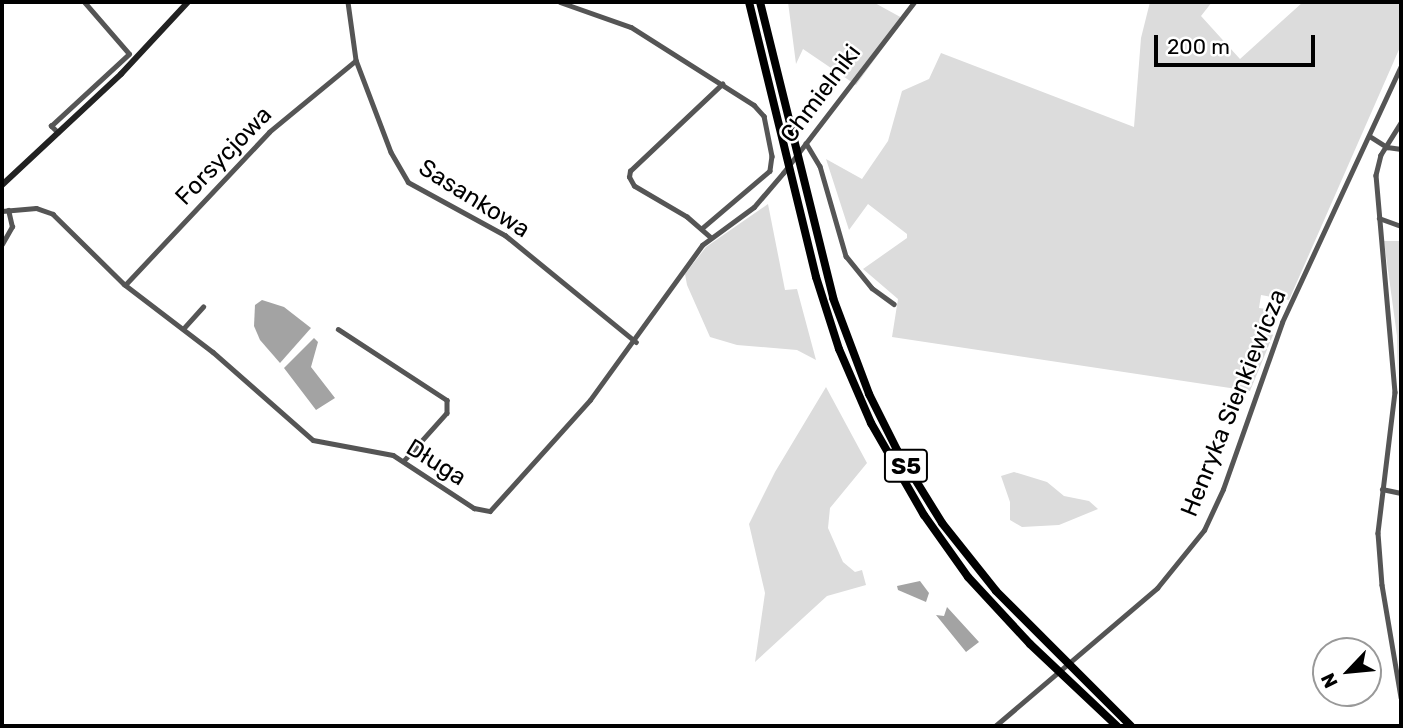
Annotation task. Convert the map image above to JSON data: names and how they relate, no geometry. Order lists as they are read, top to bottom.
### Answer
{
  "streets": {
    "highway": ["S5"],
    "street": [
      "Chmielniki",
      "Forsycjowa",
      "Sasankowa",
      "Henryka Sienkiewicza",
      "Długa"
    ]
  },
  "crossings": [
    ["Chmielniki", "Długa"],
    ["Forsycjowa", "Sasankowa"],
    ["Forsycjowa", "Długa"],
    ["Sasankowa", "Długa"]
  ],
  "scale_bar": "200 m",
  "north": "bottom left"
}
